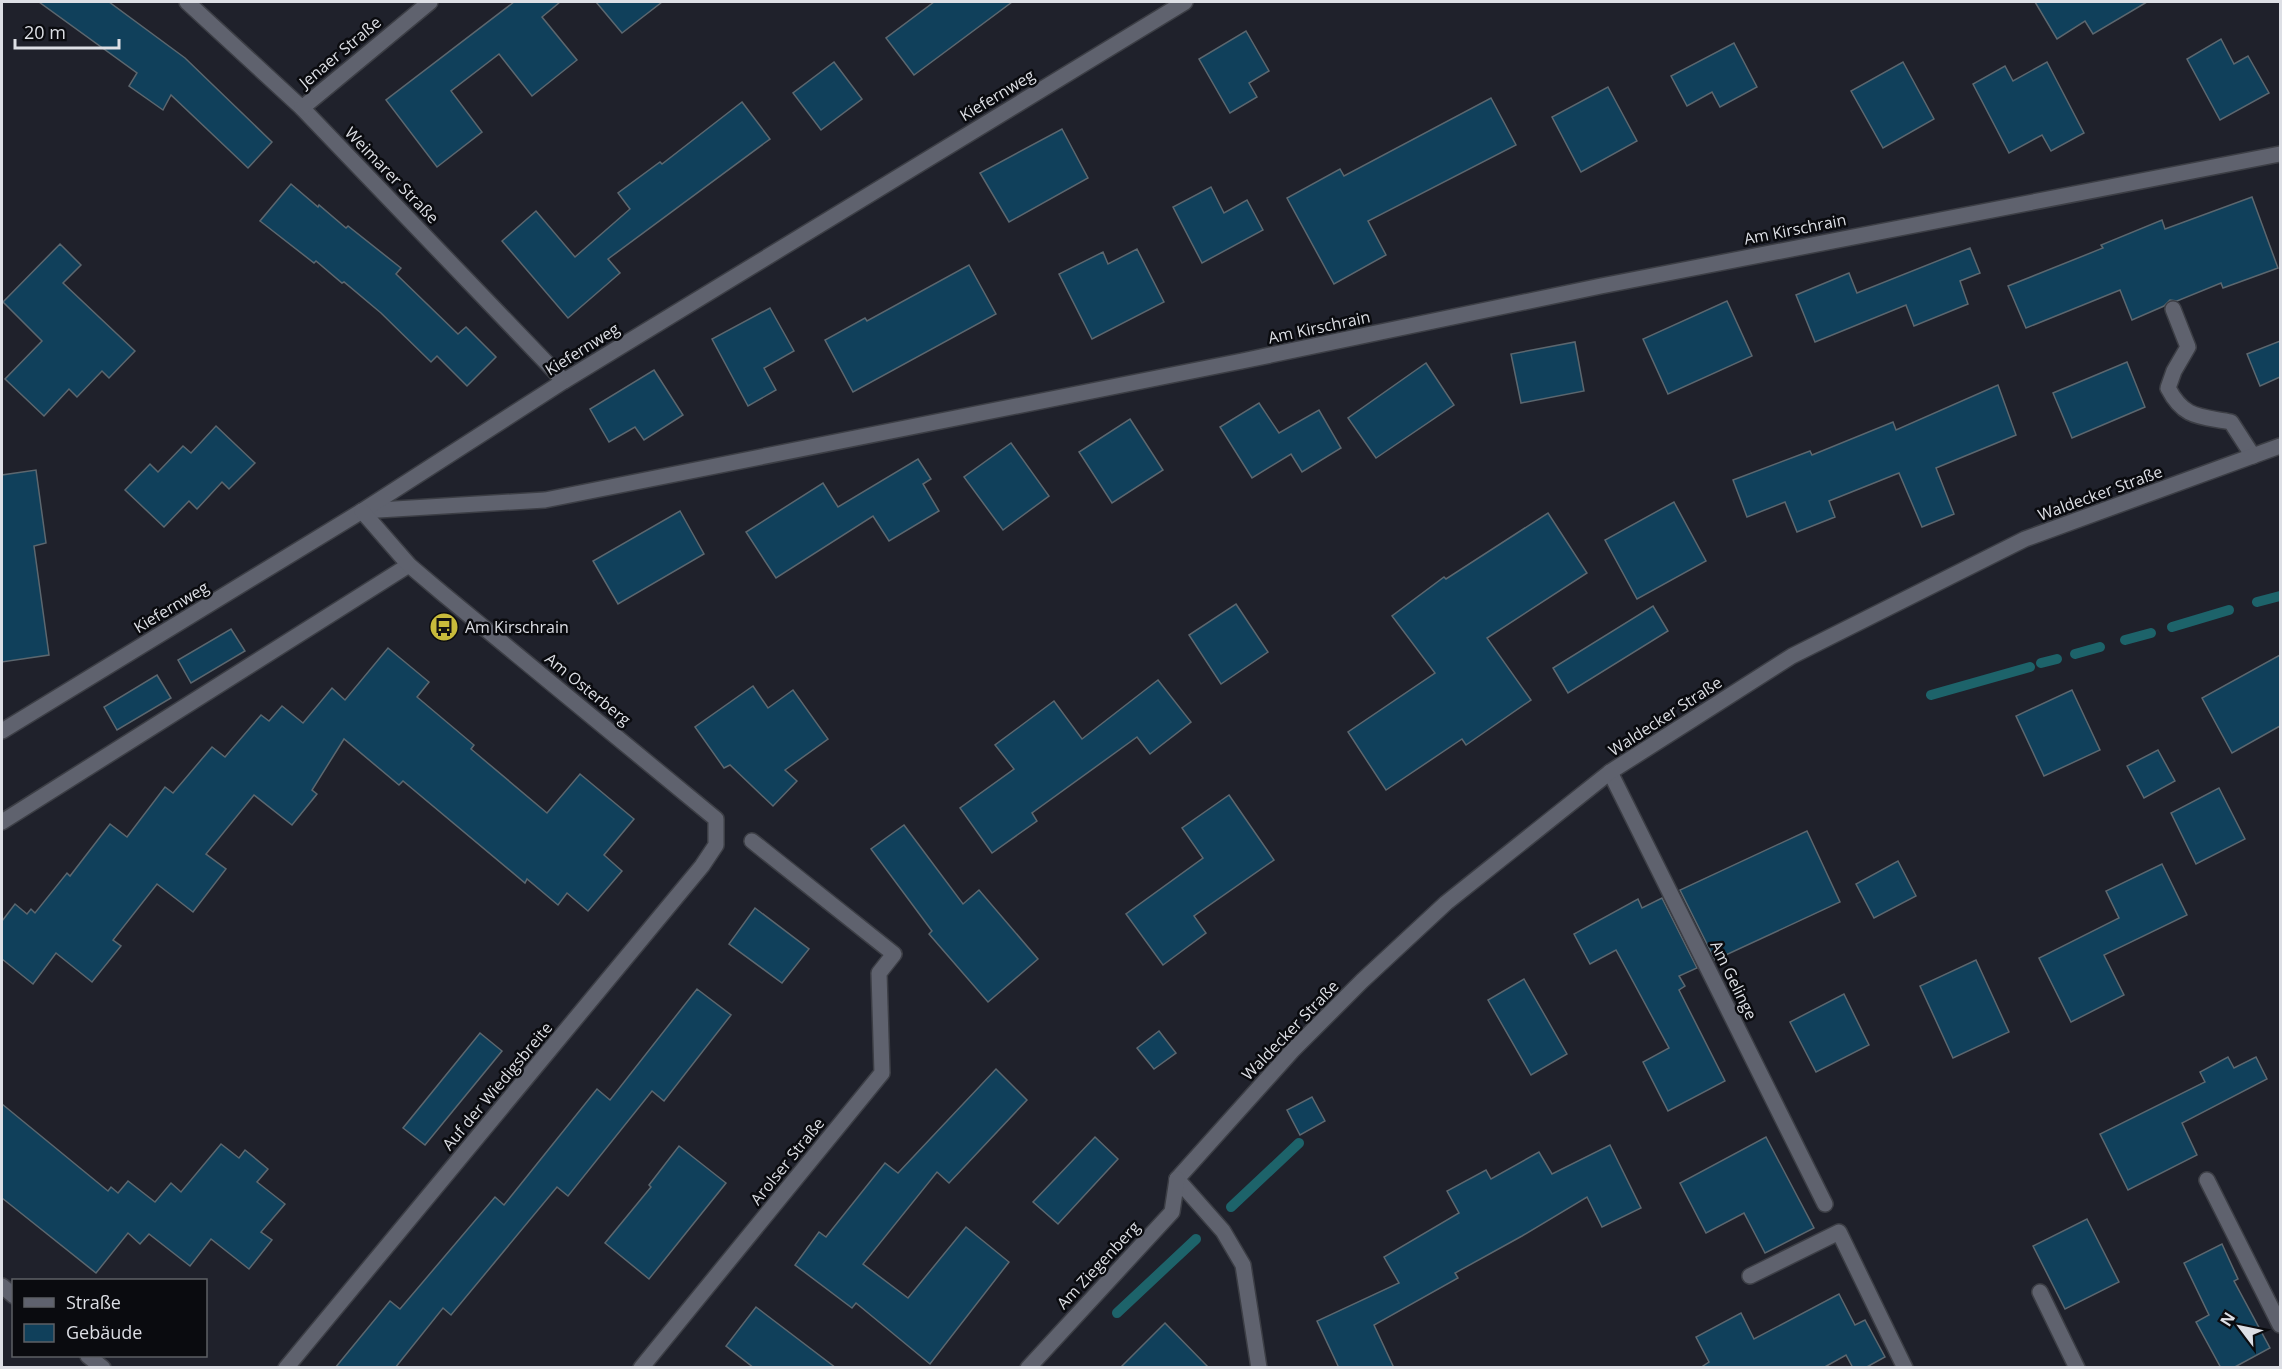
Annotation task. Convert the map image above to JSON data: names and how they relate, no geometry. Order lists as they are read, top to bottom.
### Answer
{
  "streets": {
    "street": [
      "Jenaer Straße",
      "Kiefernweg",
      "Weimarer Straße",
      "Am Kirschrain",
      "Waldecker Straße",
      "Am Osterberg",
      "Am Gelinge",
      "Auf der Wiedigsbreite",
      "Arolser Straße",
      "Am Ziegenberg"
    ]
  },
  "crossings": [
    ["Jenaer Straße", "Weimarer Straße"],
    ["Kiefernweg", "Weimarer Straße"],
    ["Kiefernweg", "Am Kirschrain"],
    ["Kiefernweg", "Am Osterberg"],
    ["Am Kirschrain", "Am Osterberg"],
    ["Waldecker Straße", "Am Gelinge"],
    ["Waldecker Straße", "Am Ziegenberg"],
    ["Am Osterberg", "Auf der Wiedigsbreite"]
  ],
  "places": {
    "bus stop": ["Am Kirschrain"]
  },
  "legend": ["Straße", "Gebäude"],
  "scale_bar": "20 m",
  "north": "top left"
}
